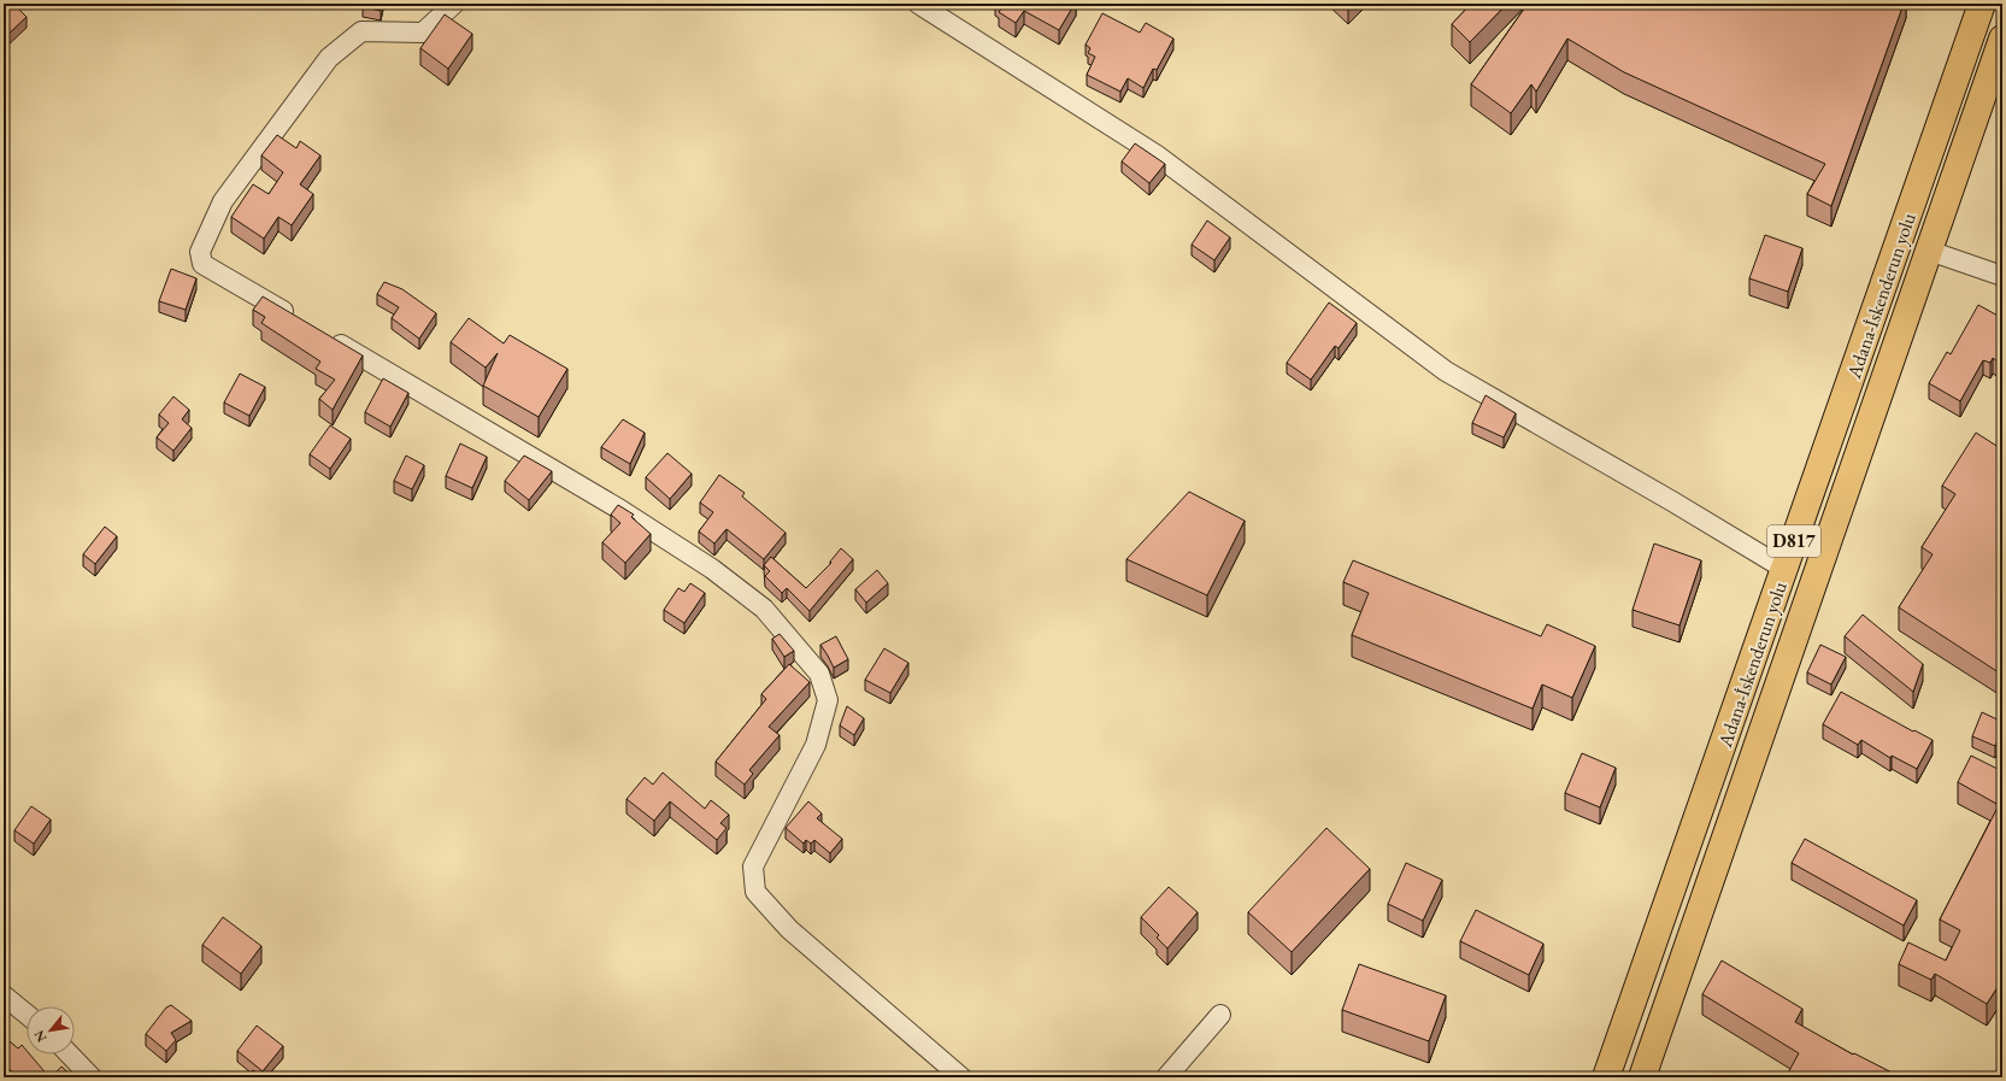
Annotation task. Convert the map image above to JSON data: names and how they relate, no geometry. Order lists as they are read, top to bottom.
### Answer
{
  "streets": {
    "highway": ["Adana-İskenderun yolu", "D817"]
  },
  "north": "bottom left"
}
